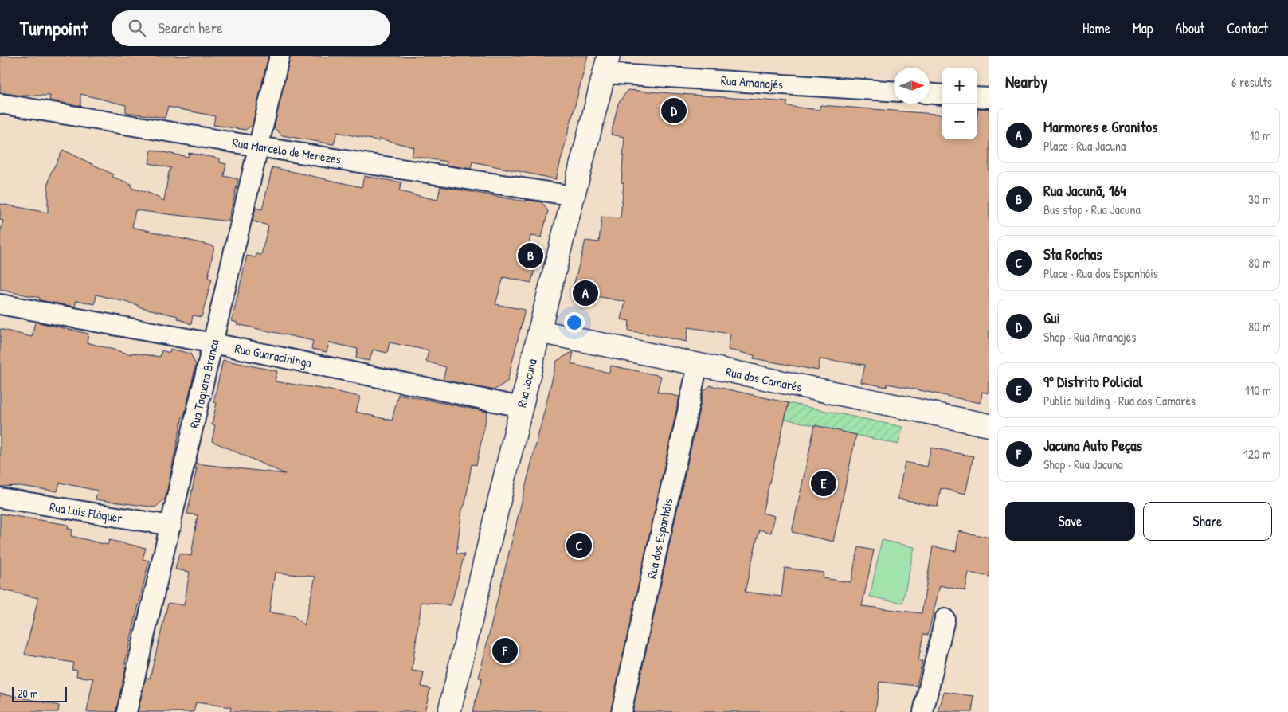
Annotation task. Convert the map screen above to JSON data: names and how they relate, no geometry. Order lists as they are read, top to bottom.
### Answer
{
  "streets": {
    "main road": ["Rua dos Camarés", "Rua Jacuna"],
    "street": [
      "Rua Amanajés",
      "Rua Marcelo de Menezes",
      "Rua Guaracininga",
      "Rua Taquara Branca",
      "Rua Luís Fláquer",
      "Rua dos Espanhóis"
    ]
  },
  "crossings": [
    ["Rua Amanajés", "Rua Jacuna"],
    ["Rua Marcelo de Menezes", "Rua Jacuna"],
    ["Rua Marcelo de Menezes", "Rua Taquara Branca"],
    ["Rua Guaracininga", "Rua Jacuna"],
    ["Rua Guaracininga", "Rua Taquara Branca"],
    ["Rua dos Camarés", "Rua Jacuna"],
    ["Rua dos Camarés", "Rua dos Espanhóis"],
    ["Rua Taquara Branca", "Rua Luís Fláquer"]
  ],
  "scale_bar": "20 m",
  "north": "right",
  "page": {
    "header": "Turnpoint",
    "search": "Search here",
    "nav": [
      "Home",
      "Map",
      "About",
      "Contact"
    ],
    "heading": ["Nearby", "6 results"],
    "map_buttons": ["+", "−"],
    "pins": [
      "D",
      "B",
      "A",
      "E",
      "C",
      "F"
    ],
    "list": [
      {
        "mark": "A",
        "name": "Marmores e Granitos",
        "note": "Place · Rua Jacuna",
        "value": "10 m"
      },
      {
        "mark": "B",
        "name": "Rua Jacunã, 164",
        "note": "Bus stop · Rua Jacuna",
        "value": "30 m"
      },
      {
        "mark": "C",
        "name": "Sta Rochas",
        "note": "Place · Rua dos Espanhóis",
        "value": "80 m"
      },
      {
        "mark": "D",
        "name": "Gui",
        "note": "Shop · Rua Amanajés",
        "value": "80 m"
      },
      {
        "mark": "E",
        "name": "9º Distrito Policial",
        "note": "Public building · Rua dos Camarés",
        "value": "110 m"
      },
      {
        "mark": "F",
        "name": "Jacuna Auto Peças",
        "note": "Shop · Rua Jacuna",
        "value": "120 m"
      }
    ],
    "buttons": ["Save", "Share"],
    "scale": "20 m"
  }
}
